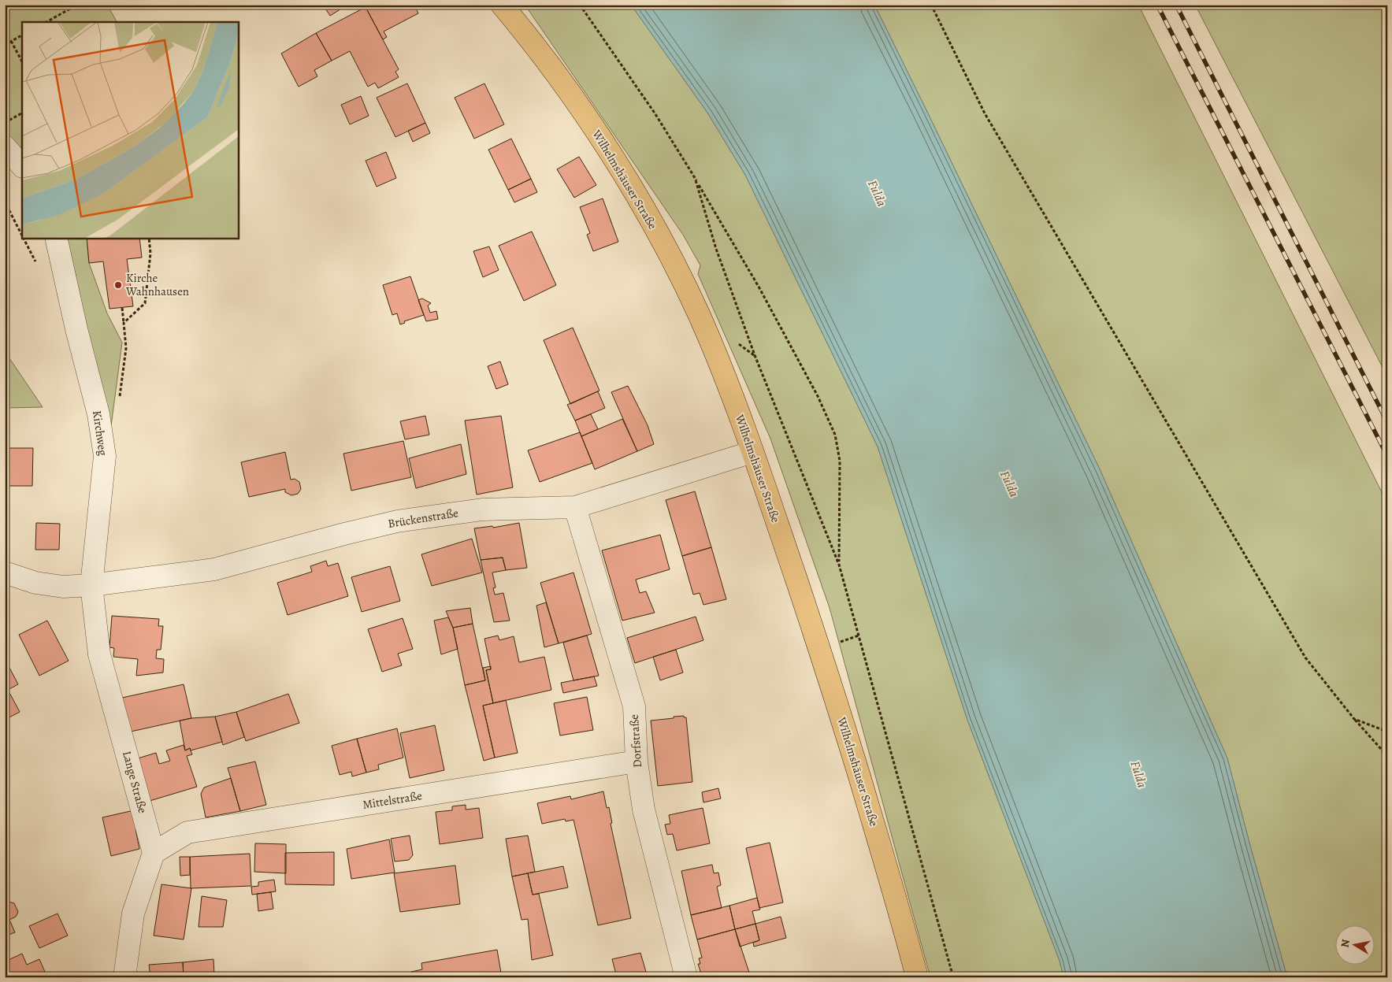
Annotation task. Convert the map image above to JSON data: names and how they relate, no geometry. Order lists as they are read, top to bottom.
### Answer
{
  "streets": {
    "main road": ["Wilhelmshäuser Straße"],
    "street": [
      "Kirchweg",
      "Brückenstraße",
      "Dorfstraße",
      "Lange Straße",
      "Mittelstraße"
    ]
  },
  "crossings": [
    ["Wilhelmshäuser Straße", "Brückenstraße"],
    ["Kirchweg", "Brückenstraße"],
    ["Kirchweg", "Lange Straße"],
    ["Brückenstraße", "Dorfstraße"],
    ["Brückenstraße", "Lange Straße"],
    ["Dorfstraße", "Mittelstraße"],
    ["Lange Straße", "Mittelstraße"]
  ],
  "water": ["Fulda"],
  "places": ["Kirche Wahnhausen"],
  "north": "left"
}
